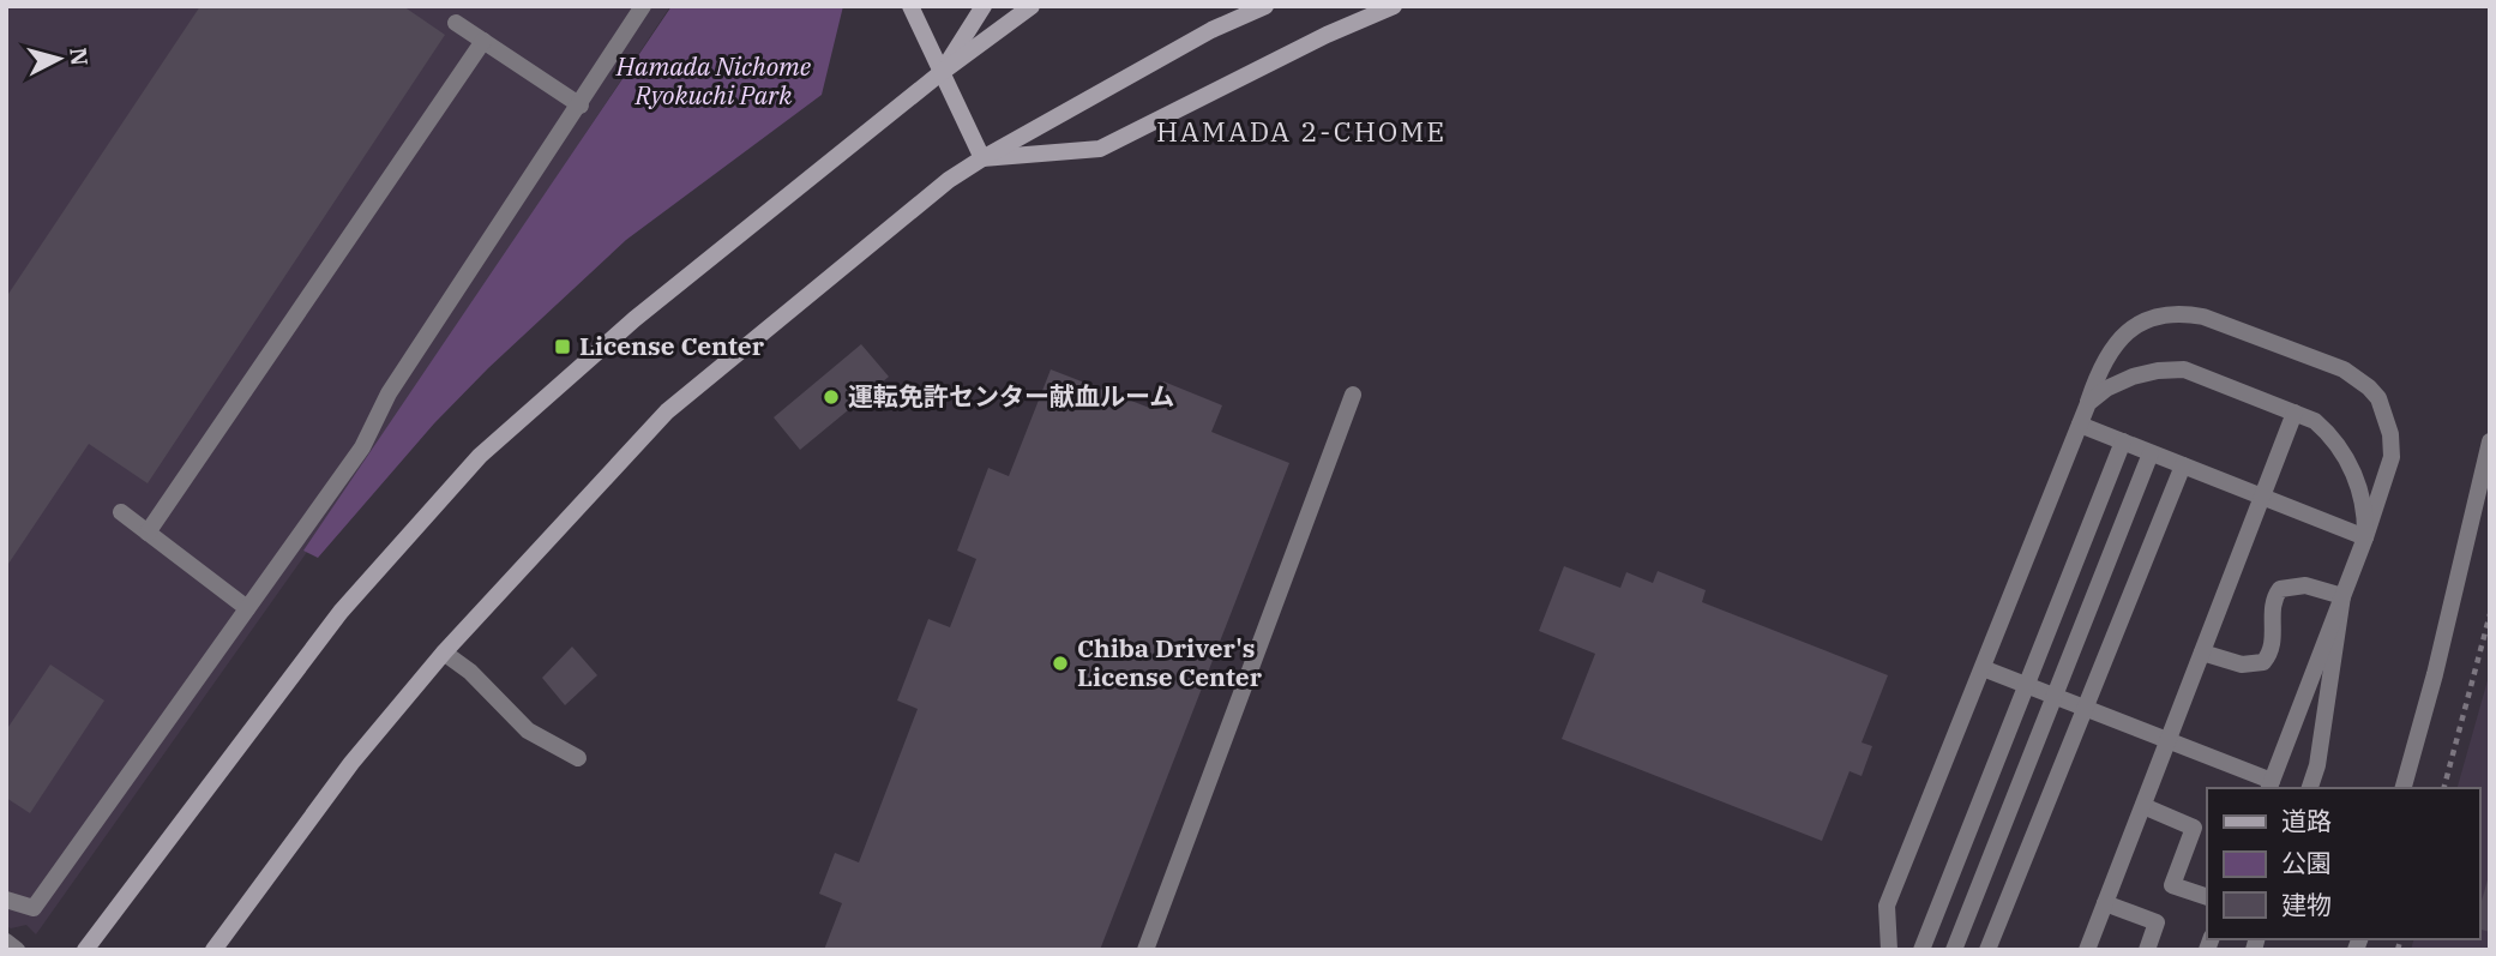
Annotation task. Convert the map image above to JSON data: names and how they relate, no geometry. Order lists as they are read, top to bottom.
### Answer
{
  "districts": ["HAMADA 2-CHOME"],
  "parks": ["Hamada Nichome Ryokuchi Park"],
  "places": {
    "transit": ["License Center"],
    "other": ["運転免許センター献血ルーム", "Chiba Driver's License Center"]
  },
  "legend": ["道路", "公園", "建物"],
  "north": "right"
}
